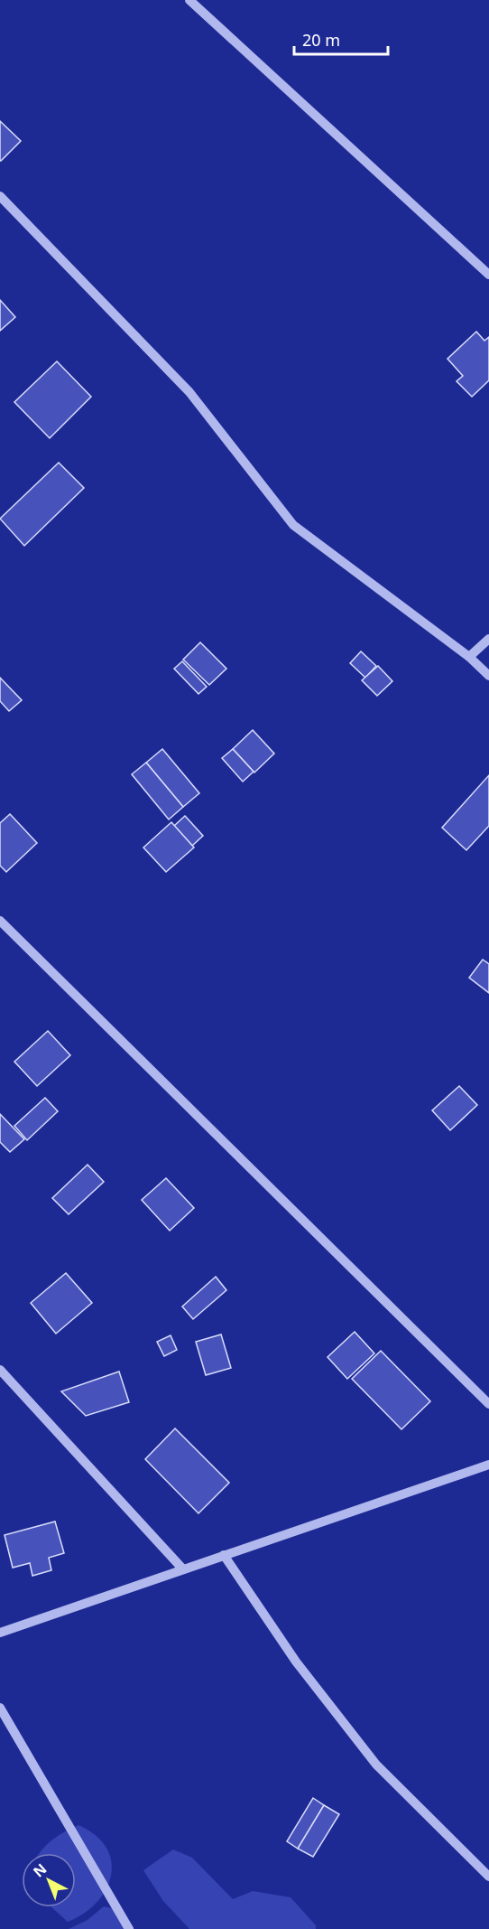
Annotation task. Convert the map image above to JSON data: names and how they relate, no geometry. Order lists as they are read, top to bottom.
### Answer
{
  "scale_bar": "20 m",
  "north": "top left"
}
